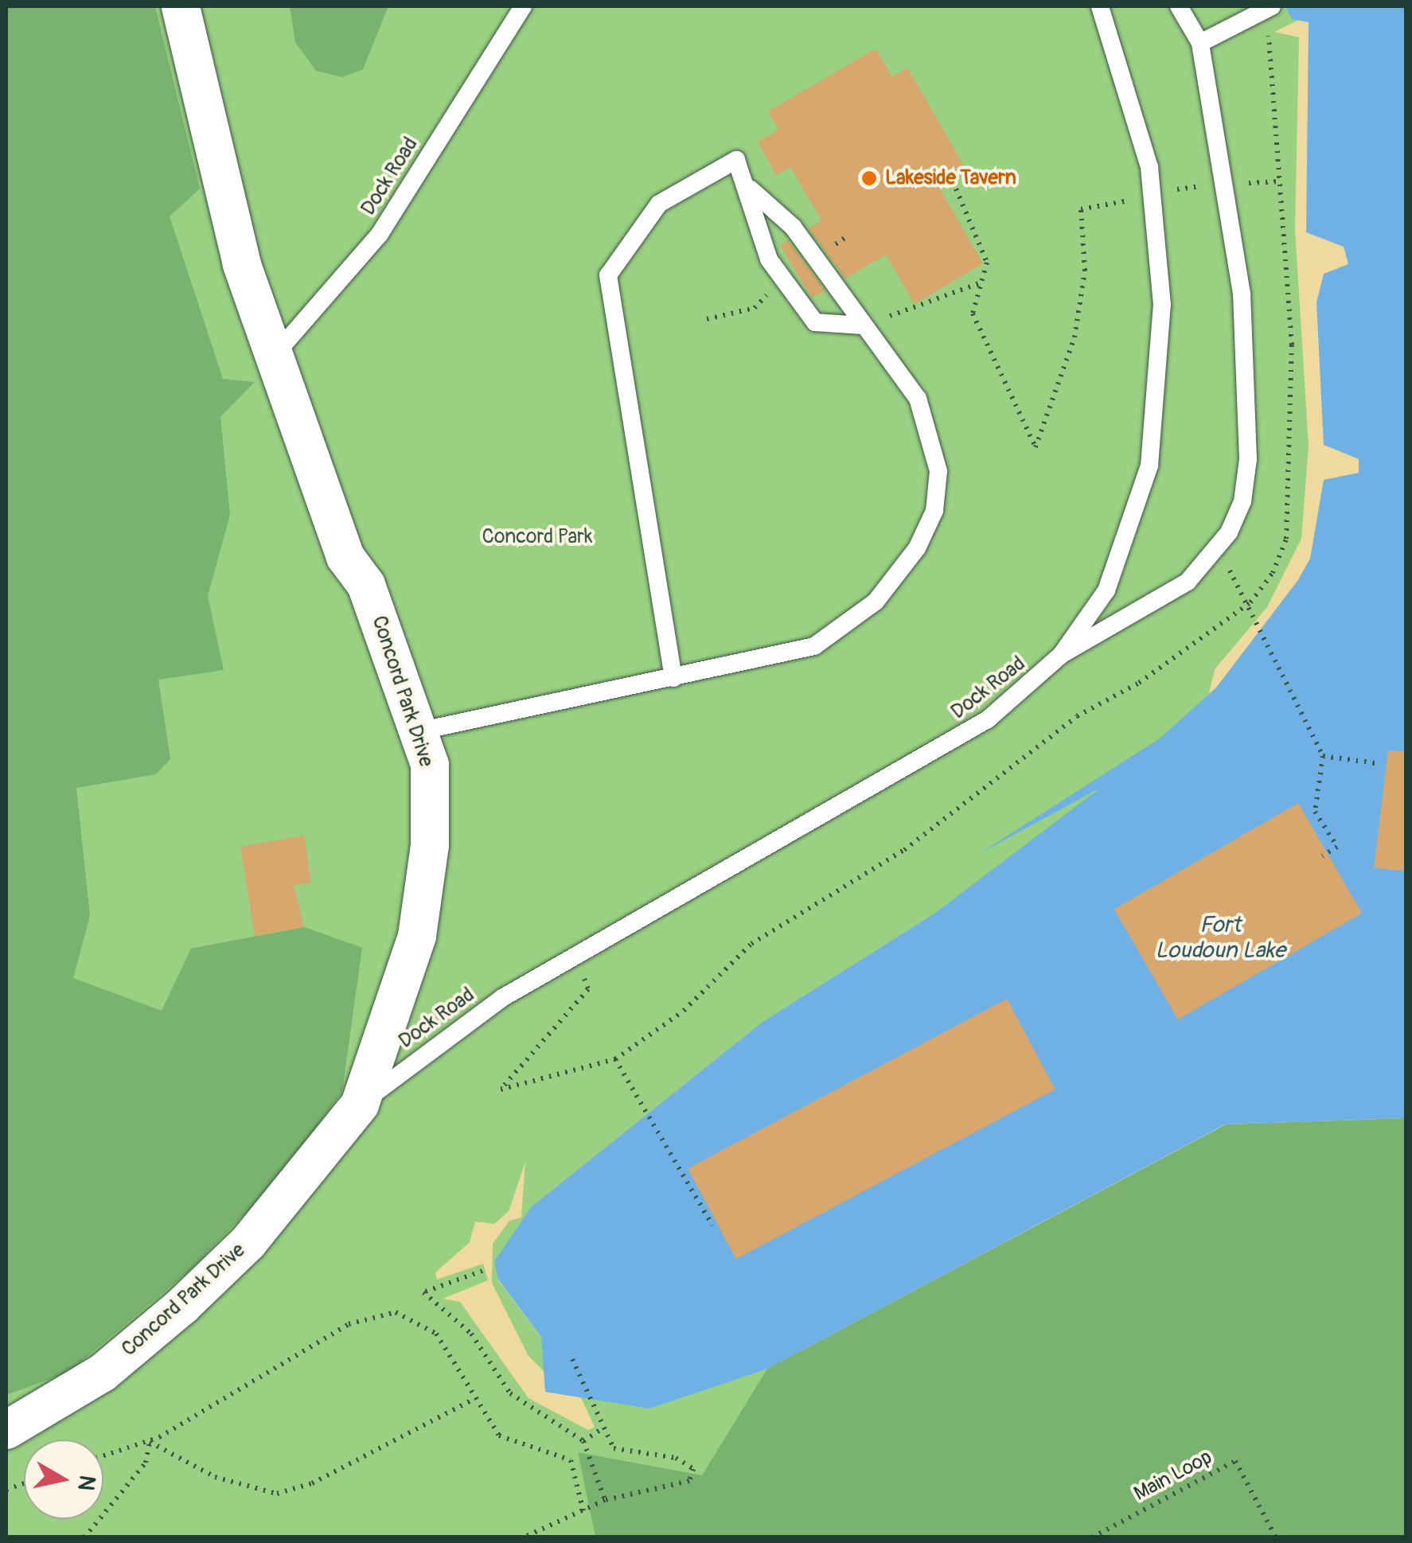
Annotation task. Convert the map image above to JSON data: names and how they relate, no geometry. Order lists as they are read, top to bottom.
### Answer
{
  "streets": {
    "street": ["Concord Park Drive"],
    "lane": ["Dock Road"],
    "path": ["Main Loop"]
  },
  "crossings": [
    ["Dock Road", "Concord Park Drive"]
  ],
  "water": ["Fort Loudoun Lake"],
  "parks": ["Concord Park"],
  "places": ["Lakeside Tavern"],
  "north": "right"
}
